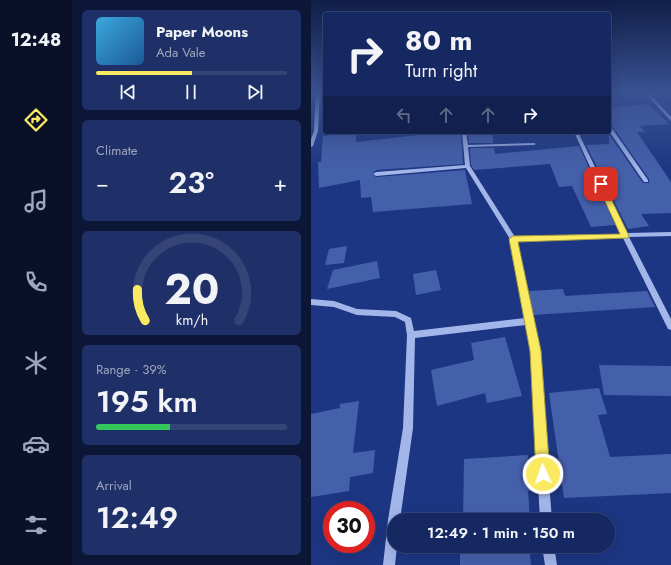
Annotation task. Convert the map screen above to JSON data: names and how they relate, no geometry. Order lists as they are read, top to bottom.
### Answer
{
  "page": {
    "tabs": "12:48",
    "turn": ["80 m", "Turn right"],
    "song": ["Paper Moons", "Ada Vale"],
    "tile": [
      "Climate",
      ["Range · 39%", "195 km"],
      ["Arrival", "12:49"]
    ],
    "heat": ["−", "23°", "+"],
    "limit": "30",
    "trip": "12:49 · 1 min · 150 m",
    "gauge": ["20", "km/h"]
  }
}
